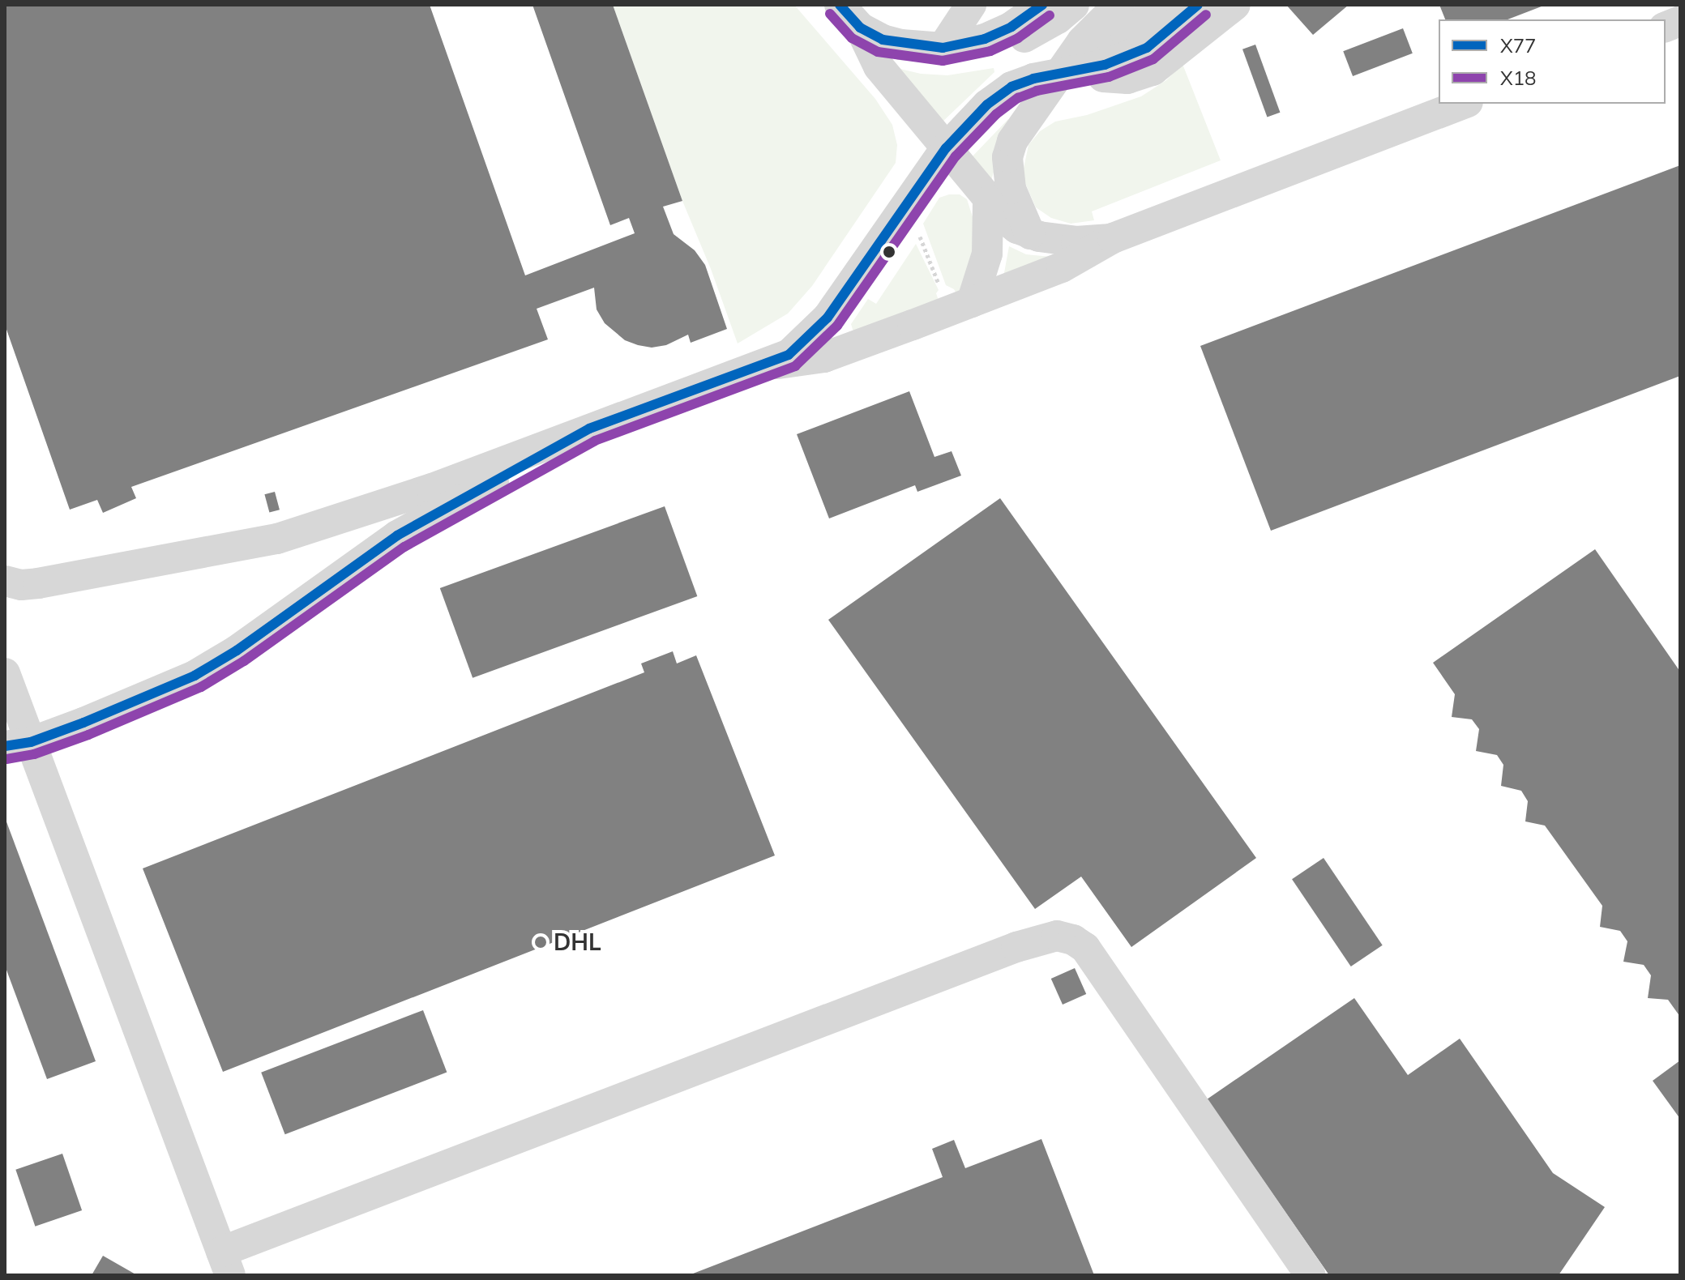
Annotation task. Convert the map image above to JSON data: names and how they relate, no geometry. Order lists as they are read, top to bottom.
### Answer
{
  "places": ["DHL"],
  "lines": ["transit line X77", "transit line X18"],
  "legend": ["X77", "X18"]
}
